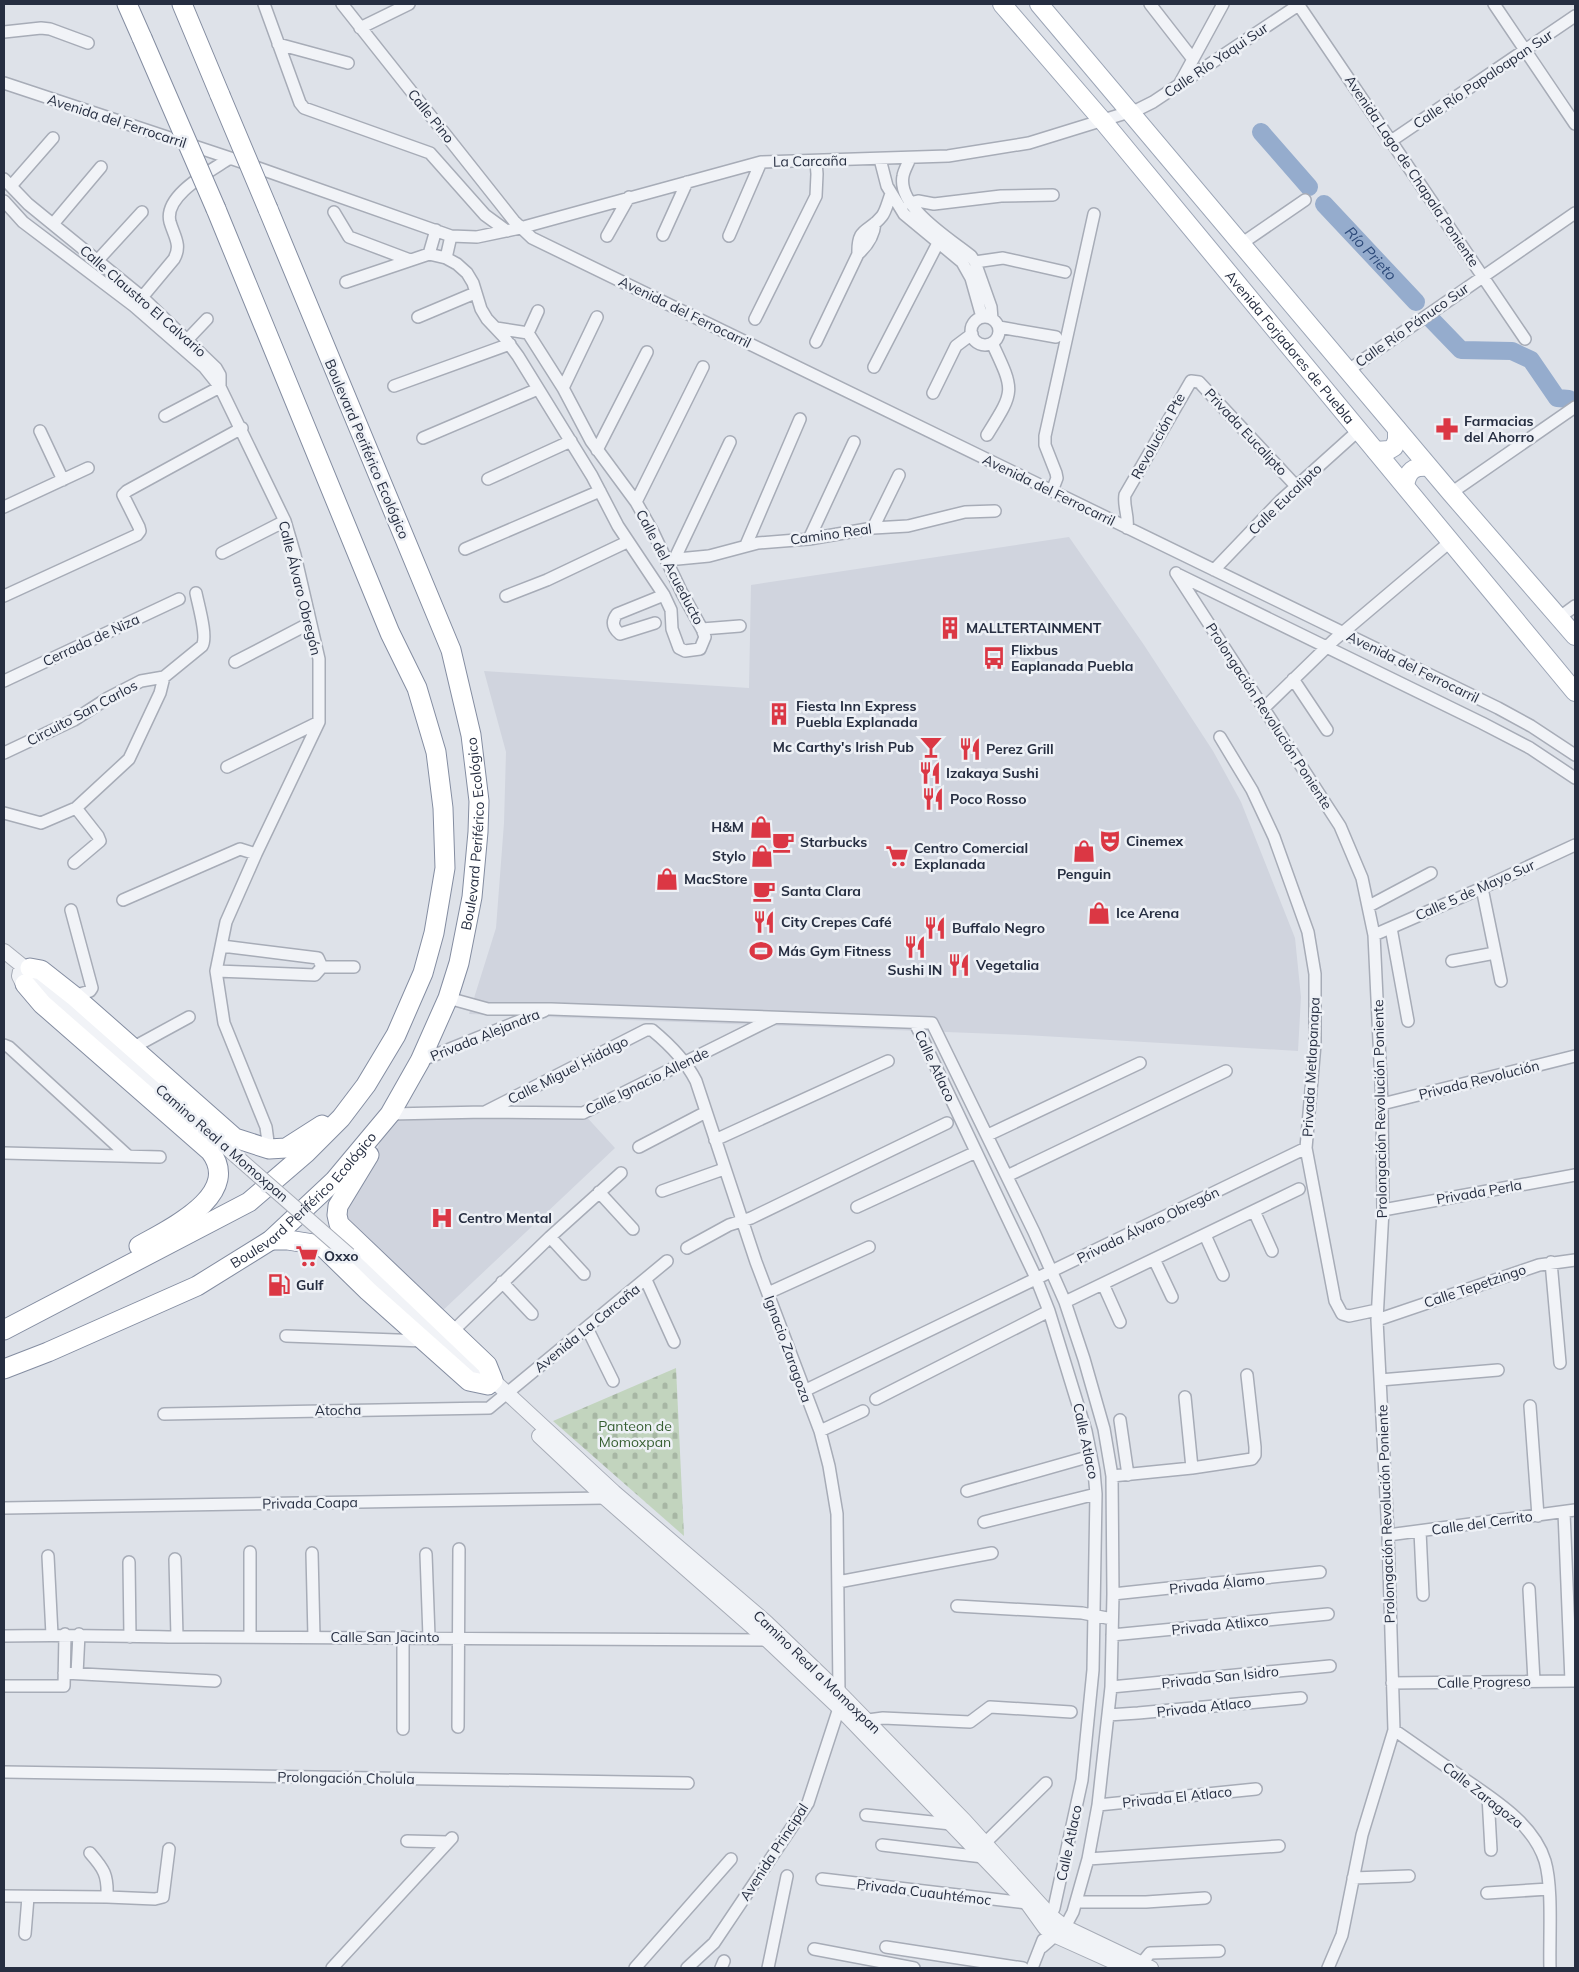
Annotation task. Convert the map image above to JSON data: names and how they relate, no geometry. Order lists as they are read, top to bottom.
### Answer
{
  "streets": {
    "highway": ["Boulevard Periférico Ecológico"],
    "main road": ["Avenida Forjadores de Puebla"],
    "street": [
      "Calle Río Yaqui Sur",
      "Calle Río Papaloapan Sur",
      "Calle Pino",
      "Avenida del Ferrocarril",
      "La Carcaña",
      "Avenida Lago de Chapala Poniente",
      "Calle Claustro El Calvario",
      "Calle Río Pánuco Sur",
      "Privada Eucalipto",
      "Revolución Pte",
      "Calle Eucalipto",
      "Camino Real",
      "Calle del Acueducto",
      "Calle Álvaro Obregón",
      "Cerrada de Niza",
      "Circuito San Carlos",
      "Prolongación Revolución Poniente",
      "Calle 5 de Mayo Sur",
      "Privada Alejandra",
      "Calle Atlaco",
      "Privada Metlapanapa",
      "Calle Miguel Hidalgo",
      "Privada Revolución",
      "Calle Ignacio Allende",
      "Camino Real a Momoxpan",
      "Privada Perla",
      "Privada Álvaro Obregón",
      "Calle Tepetzingo",
      "Avenida La Carcaña",
      "Ignacio Zaragoza",
      "Atocha",
      "Privada Coapa",
      "Calle del Cerrito",
      "Privada Álamo",
      "Privada Atlixco",
      "Calle San Jacinto",
      "Privada San Isidro",
      "Calle Progreso",
      "Privada Atlaco",
      "Prolongación Cholula",
      "Calle Zaragoza",
      "Privada El Atlaco",
      "Avenida Principal",
      "Privada Cuauhtémoc"
    ]
  },
  "crossings": [
    ["Calle Río Yaqui Sur", "La Carcaña"],
    ["Calle Río Yaqui Sur", "Avenida Lago de Chapala Poniente"],
    ["Calle Río Yaqui Sur", "Avenida Forjadores de Puebla"],
    ["Calle Río Papaloapan Sur", "Avenida Lago de Chapala Poniente"],
    ["Calle Pino", "Avenida del Ferrocarril"],
    ["Calle Pino", "La Carcaña"],
    ["Avenida del Ferrocarril", "La Carcaña"],
    ["Avenida del Ferrocarril", "Revolución Pte"],
    ["Avenida del Ferrocarril", "Calle Eucalipto"],
    ["Avenida del Ferrocarril", "Prolongación Revolución Poniente"],
    ["La Carcaña", "Avenida Forjadores de Puebla"],
    ["Avenida Lago de Chapala Poniente", "Calle Río Pánuco Sur"],
    ["Calle Claustro El Calvario", "Calle Álvaro Obregón"],
    ["Calle Río Pánuco Sur", "Avenida Forjadores de Puebla"],
    ["Avenida Forjadores de Puebla", "Calle Eucalipto"],
    ["Privada Eucalipto", "Revolución Pte"],
    ["Privada Eucalipto", "Calle Eucalipto"],
    ["Boulevard Periférico Ecológico", "Privada Alejandra"],
    ["Boulevard Periférico Ecológico", "Calle Ignacio Allende"],
    ["Camino Real", "Calle del Acueducto"],
    ["Prolongación Revolución Poniente", "Calle 5 de Mayo Sur"],
    ["Prolongación Revolución Poniente", "Privada Revolución"],
    ["Prolongación Revolución Poniente", "Privada Perla"],
    ["Prolongación Revolución Poniente", "Calle Tepetzingo"],
    ["Prolongación Revolución Poniente", "Calle del Cerrito"],
    ["Prolongación Revolución Poniente", "Calle Progreso"],
    ["Prolongación Revolución Poniente", "Calle Zaragoza"],
    ["Calle Atlaco", "Camino Real a Momoxpan"],
    ["Calle Atlaco", "Privada Álvaro Obregón"],
    ["Calle Atlaco", "Privada Álamo"],
    ["Calle Atlaco", "Privada Atlixco"],
    ["Calle Atlaco", "Privada San Isidro"],
    ["Calle Atlaco", "Privada Atlaco"],
    ["Calle Atlaco", "Privada El Atlaco"],
    ["Privada Metlapanapa", "Privada Álvaro Obregón"],
    ["Calle Miguel Hidalgo", "Calle Ignacio Allende"],
    ["Calle Miguel Hidalgo", "Ignacio Zaragoza"],
    ["Calle Ignacio Allende", "Ignacio Zaragoza"],
    ["Camino Real a Momoxpan", "Avenida La Carcaña"],
    ["Camino Real a Momoxpan", "Ignacio Zaragoza"],
    ["Camino Real a Momoxpan", "Atocha"],
    ["Camino Real a Momoxpan", "Privada Coapa"],
    ["Camino Real a Momoxpan", "Calle San Jacinto"],
    ["Camino Real a Momoxpan", "Avenida Principal"],
    ["Camino Real a Momoxpan", "Privada Cuauhtémoc"],
    ["Privada Álvaro Obregón", "Ignacio Zaragoza"],
    ["Avenida La Carcaña", "Atocha"],
    ["Ignacio Zaragoza", "Avenida Principal"]
  ],
  "water": ["Río Prieto"],
  "parks": ["Panteon de Momoxpan"],
  "places": {
    "pharmacy": ["Farmacias del Ahorro"],
    "building": ["MALLTERTAINMENT", "Fiesta Inn Express Puebla Explanada"],
    "bus stop": ["Flixbus Eaplanada Puebla"],
    "bar": ["Mc Carthy's Irish Pub"],
    "restaurant": [
      "Perez Grill",
      "Izakaya Sushi",
      "Poco Rosso",
      "City Crepes Café",
      "Buffalo Negro",
      "Sushi IN",
      "Vegetalia"
    ],
    "shop": [
      "H&M",
      "Penguin",
      "Stylo",
      "MacStore",
      "Ice Arena"
    ],
    "theatre": ["Cinemex"],
    "cafe": ["Starbucks", "Santa Clara"],
    "supermarket": ["Centro Comercial Explanada", "Oxxo"],
    "sports": ["Más Gym Fitness"],
    "hospital": ["Centro Mental"],
    "fuel station": ["Gulf"]
  }
}
